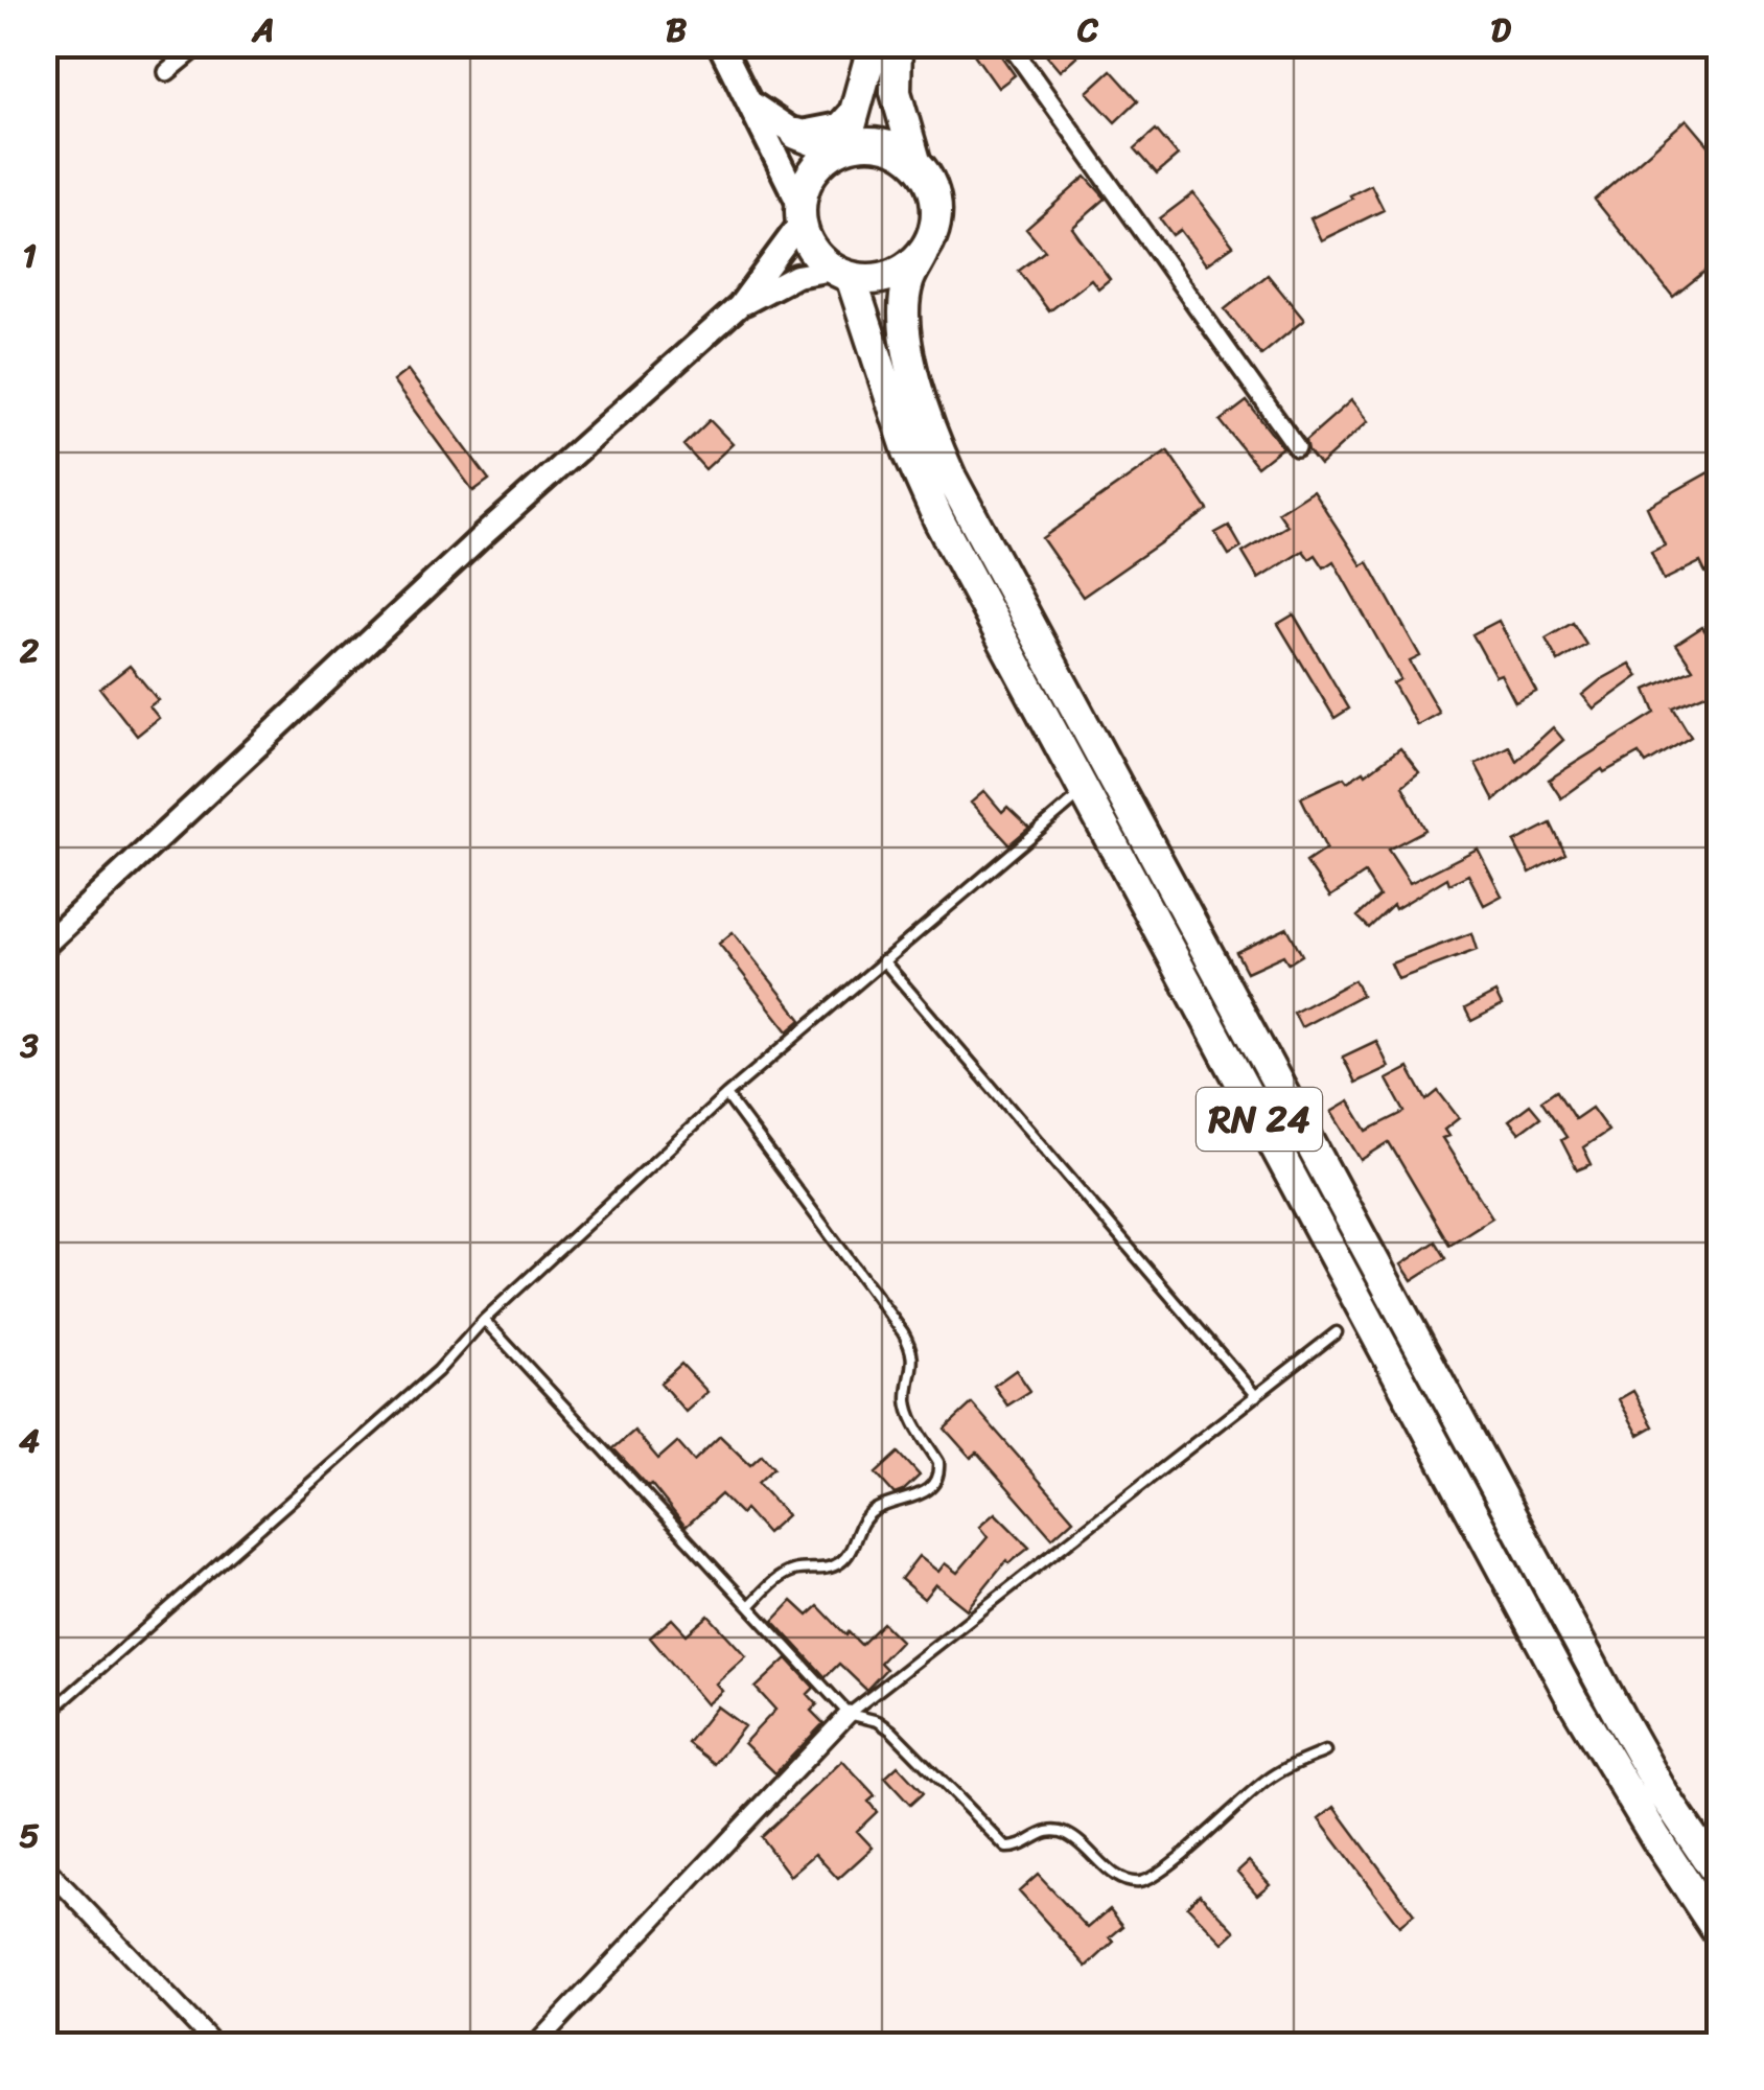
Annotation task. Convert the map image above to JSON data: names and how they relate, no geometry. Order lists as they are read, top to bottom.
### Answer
{
  "streets": {
    "highway": ["RN 24"]
  },
  "grid": {
    "columns": [
      "A",
      "B",
      "C",
      "D"
    ],
    "rows": [
      "1",
      "2",
      "3",
      "4",
      "5"
    ]
  }
}
